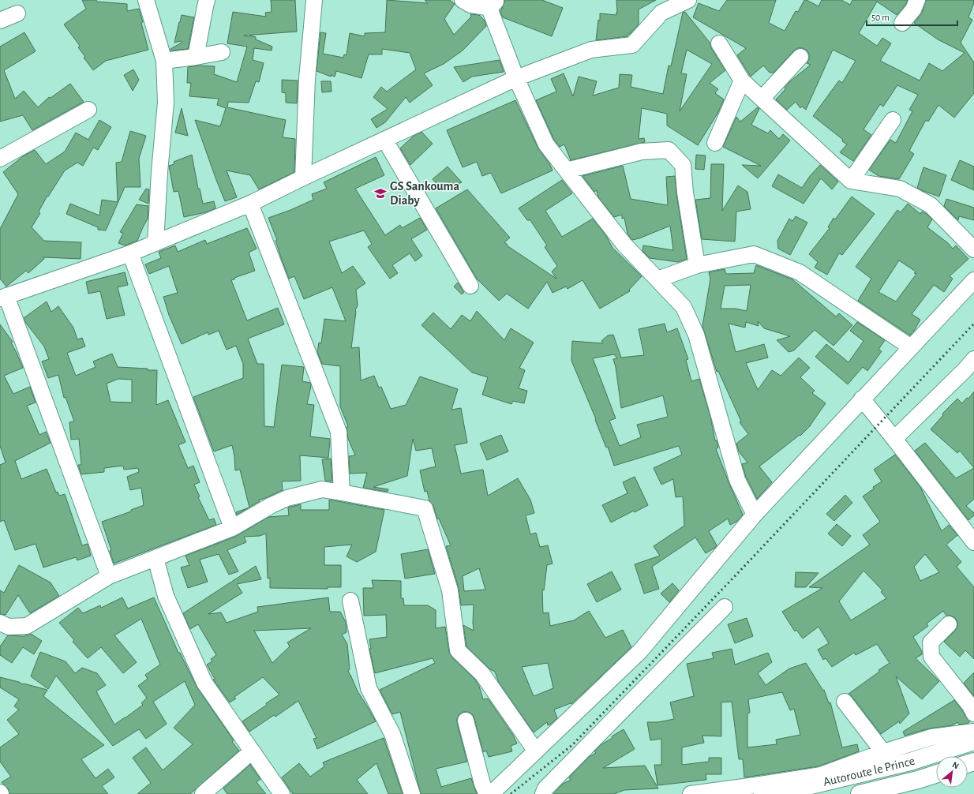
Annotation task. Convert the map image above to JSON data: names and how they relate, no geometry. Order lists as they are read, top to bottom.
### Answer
{
  "streets": {
    "main road": ["Autoroute le Prince"]
  },
  "places": {
    "school or university": ["GS Sankouma Diaby"]
  },
  "scale_bar": "50 m",
  "north": "top right"
}
